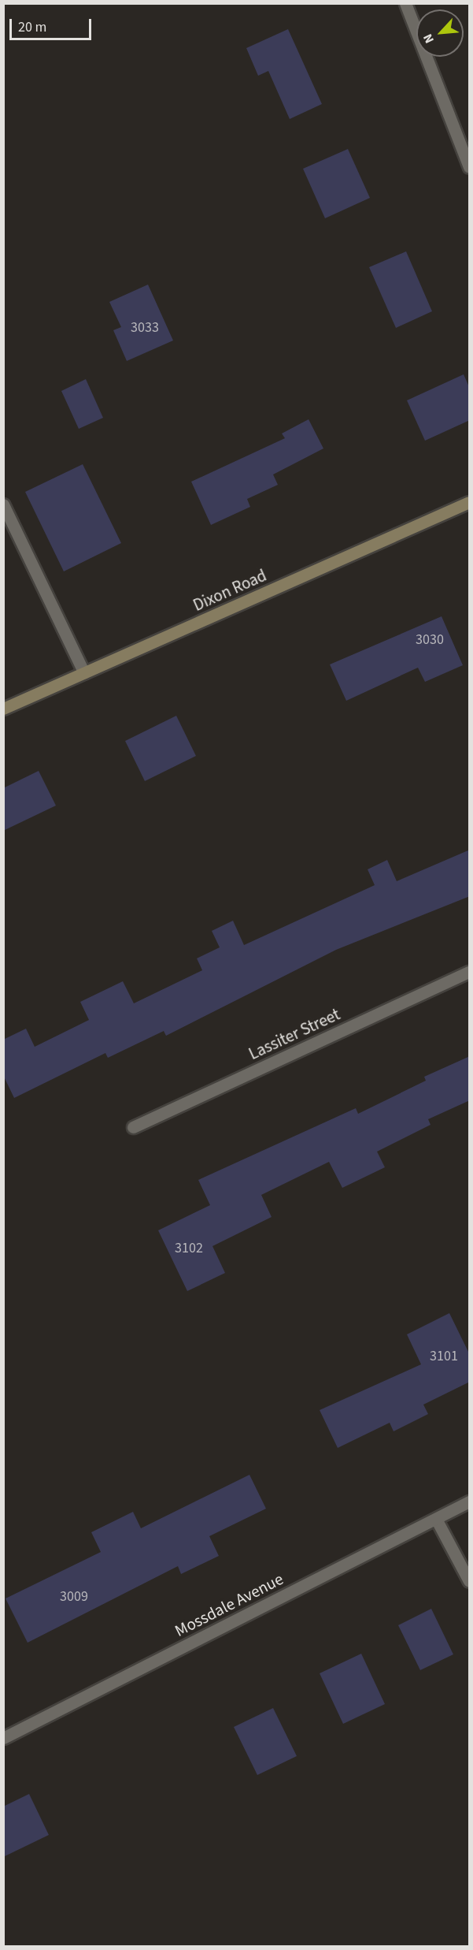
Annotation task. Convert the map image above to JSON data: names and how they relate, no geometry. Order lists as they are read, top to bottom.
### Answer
{
  "streets": {
    "street": ["Dixon Road", "Lassiter Street", "Mossdale Avenue"]
  },
  "house_numbers": [
    "3033",
    "3030",
    "3102",
    "3101",
    "3009"
  ],
  "scale_bar": "20 m",
  "north": "bottom left"
}
